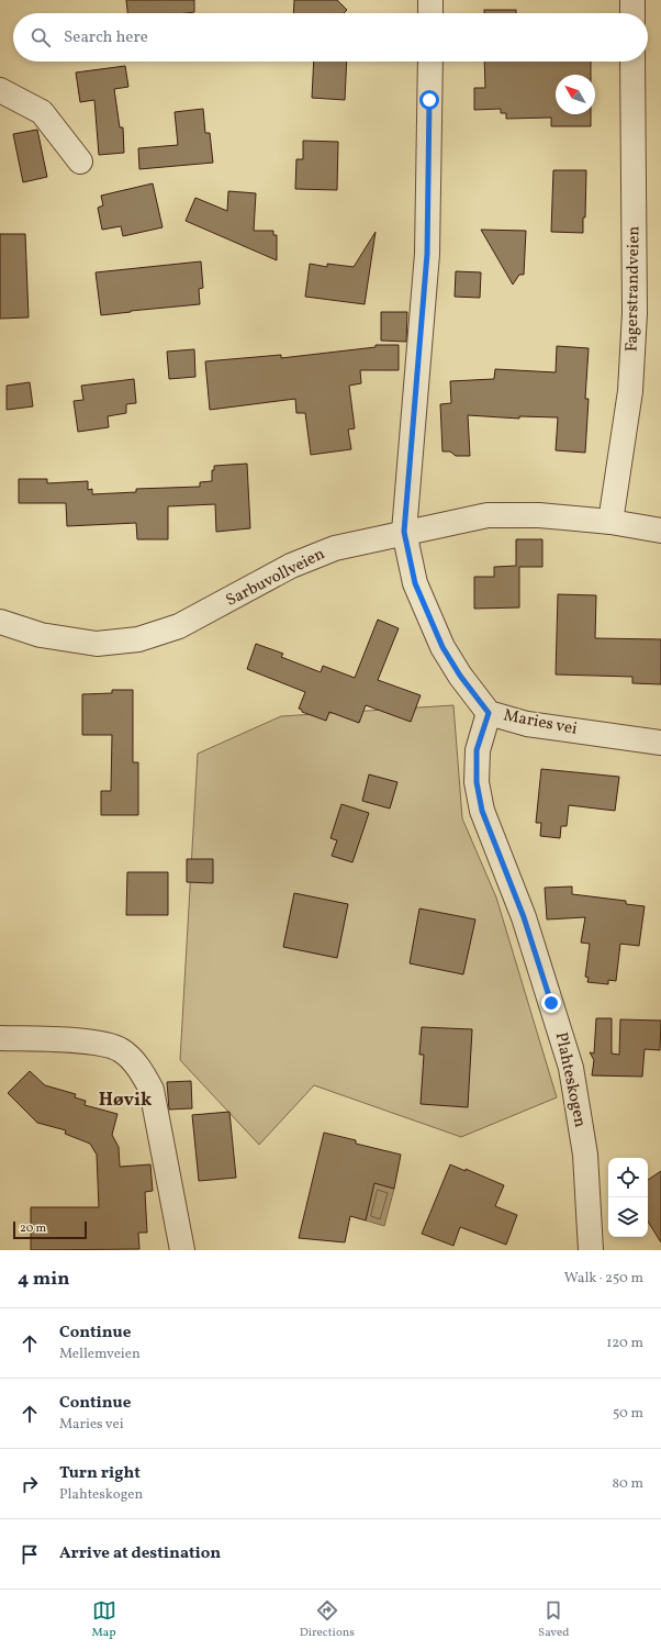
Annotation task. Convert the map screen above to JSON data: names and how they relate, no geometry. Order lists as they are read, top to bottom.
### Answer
{
  "streets": {
    "street": [
      "Fagerstrandveien",
      "Sarbuvollveien",
      "Maries vei",
      "Plahteskogen"
    ]
  },
  "crossings": [
    ["Fagerstrandveien", "Sarbuvollveien"],
    ["Sarbuvollveien", "Maries vei"],
    ["Maries vei", "Plahteskogen"]
  ],
  "districts": ["Høvik"],
  "scale_bar": "20 m",
  "north": "top left",
  "page": {
    "search": "Search here",
    "scale": "20 m",
    "heading": ["4 min", "Walk · 250 m"],
    "list": [
      ["Continue", "Mellemveien", "120 m"],
      ["Continue", "Maries vei", "50 m"],
      ["Turn right", "Plahteskogen", "80 m"],
      "Arrive at destination"
    ],
    "nav": ["Map", "Directions", "Saved"]
  }
}
